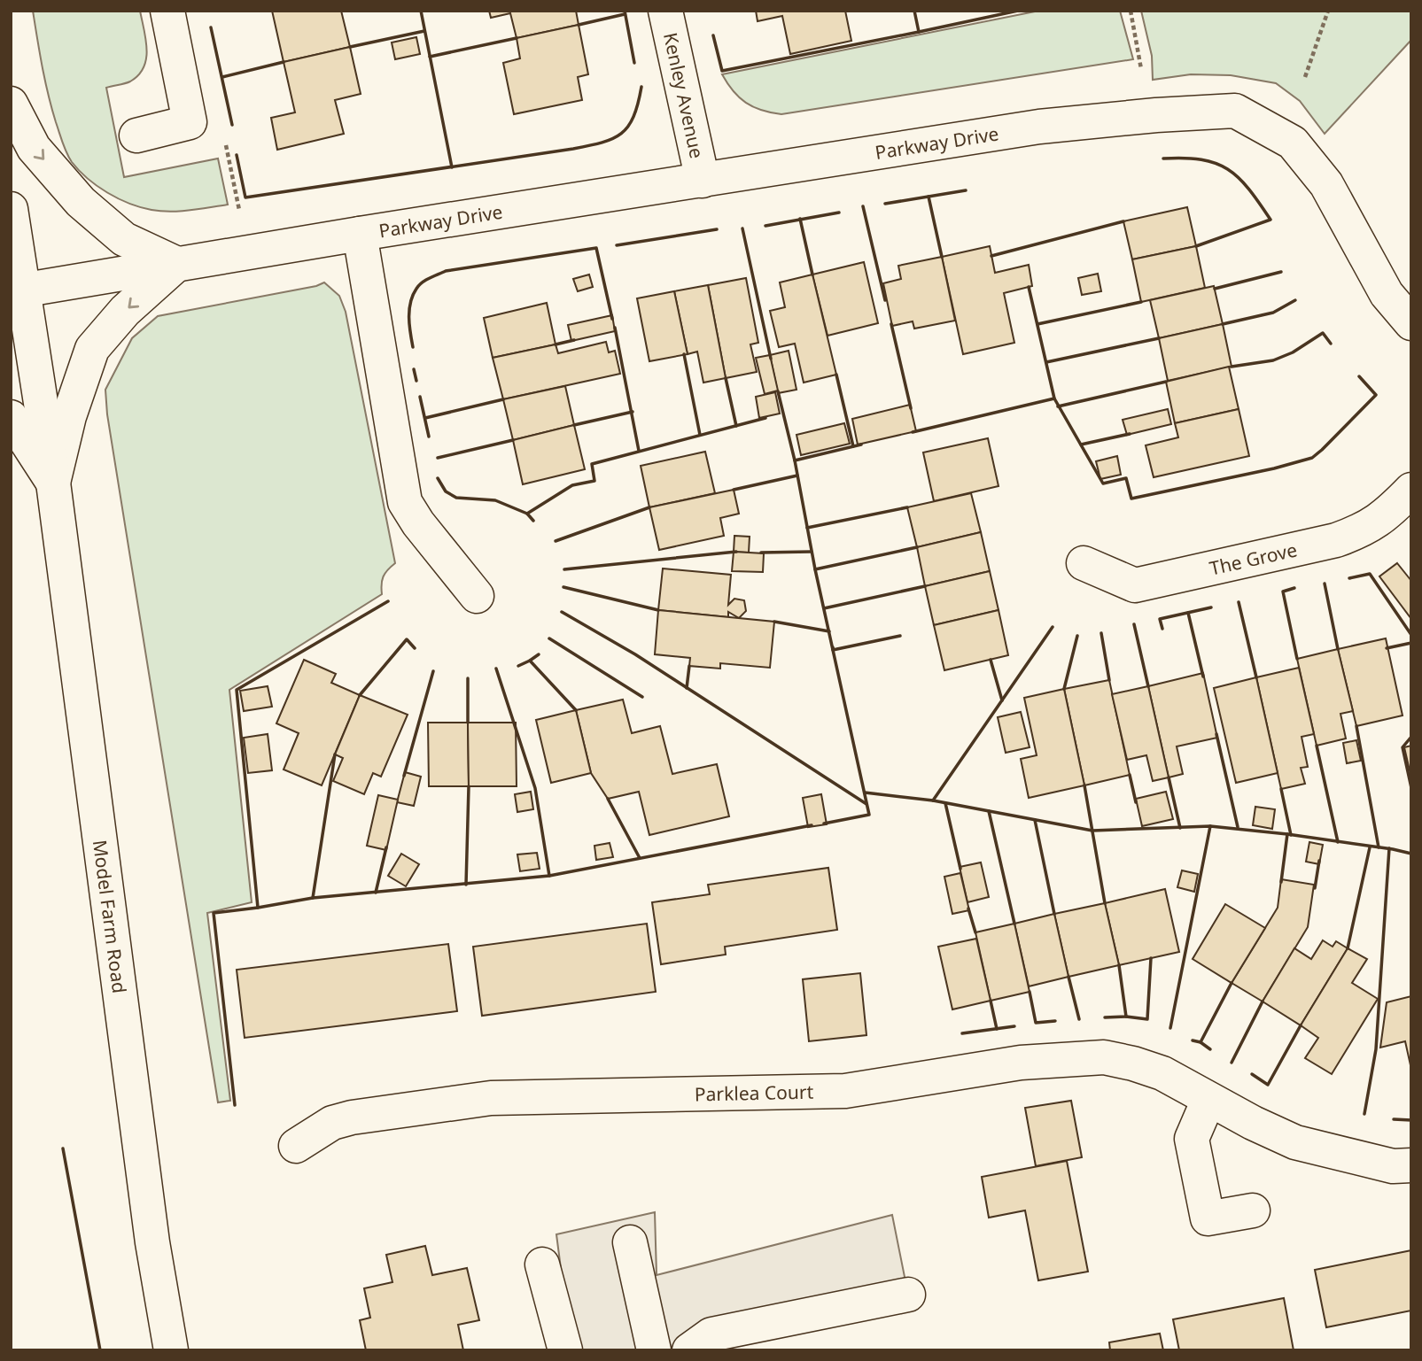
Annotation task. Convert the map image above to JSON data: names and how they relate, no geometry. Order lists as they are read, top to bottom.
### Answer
{
  "streets": {
    "street": [
      "Kenley Avenue",
      "Parkway Drive",
      "The Grove",
      "Model Farm Road",
      "Parklea Court"
    ]
  },
  "crossings": [
    ["Kenley Avenue", "Parkway Drive"],
    ["Parkway Drive", "Model Farm Road"]
  ]
}
